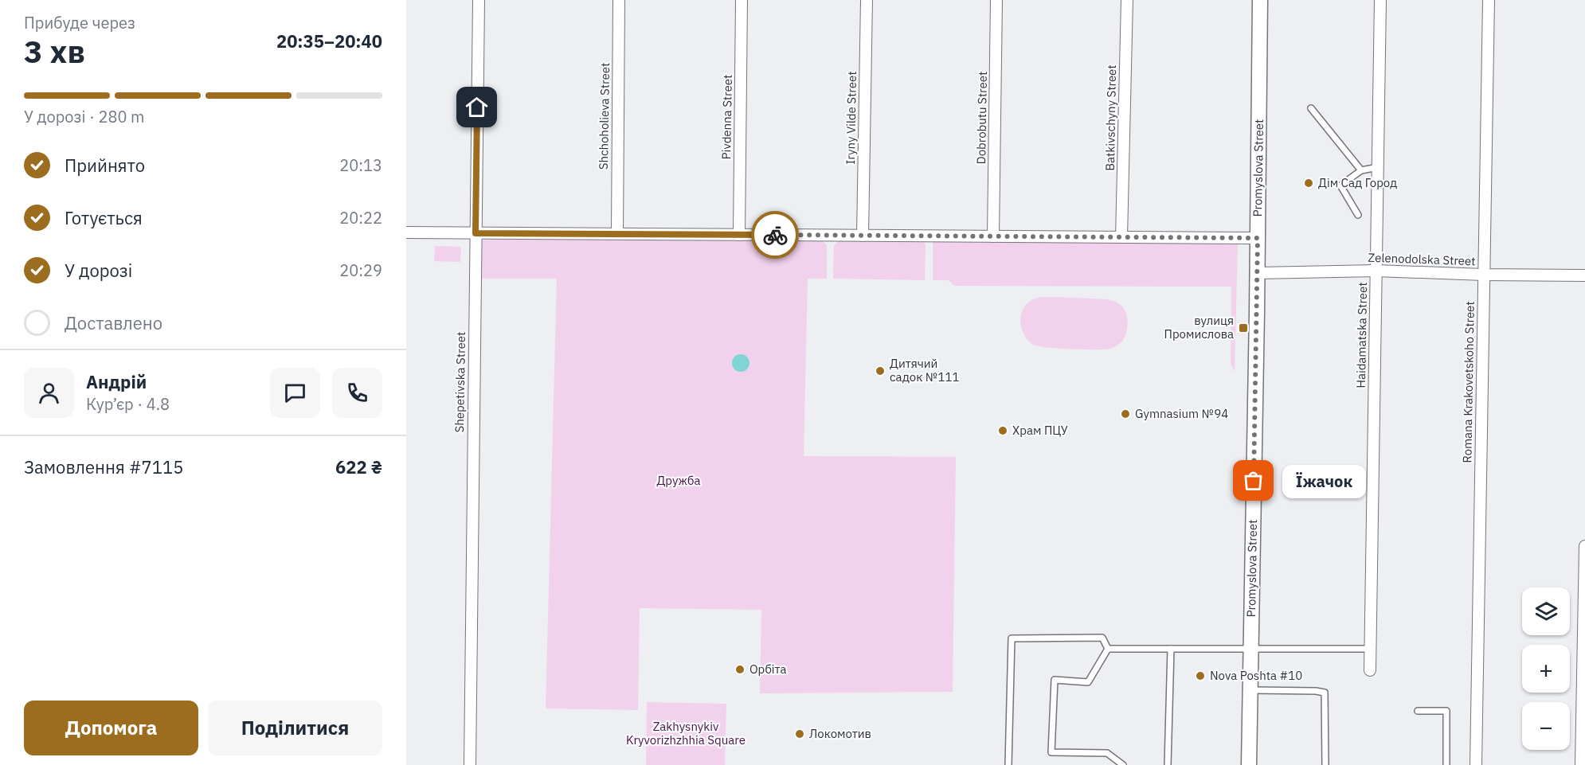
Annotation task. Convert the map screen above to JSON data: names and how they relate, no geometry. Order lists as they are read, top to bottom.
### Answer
{
  "streets": {
    "street": [
      "Shchoholieva Street",
      "Pivdenna Street",
      "Iryny Vilde Street",
      "Dobrobutu Street",
      "Batkivschyny Street",
      "Promyslova Street",
      "Zelenodolska Street",
      "Haidamatska Street",
      "Shepetivska Street",
      "Romana Krakovetskoho Street"
    ]
  },
  "crossings": [
    ["Promyslova Street", "Zelenodolska Street"],
    ["Zelenodolska Street", "Haidamatska Street"],
    ["Zelenodolska Street", "Romana Krakovetskoho Street"]
  ],
  "parks": ["Дружба", "Zakhysnykiv Kryvorizhzhhia Square"],
  "places": {
    "other": [
      "Дім Сад Город",
      "Дитячий садок №111",
      "Gymnasium №94",
      "Храм ПЦУ",
      "Їжачок",
      "Орбіта",
      "Nova Poshta #10",
      "Локомотив"
    ],
    "transit": ["вулиця Промислова"]
  },
  "page": {
    "heading": ["3 хв", "Прибуде через", "20:35–20:40"],
    "panel": [
      "Андрій",
      "Кур’єр · 4.8",
      "Замовлення #7115",
      "622 ₴"
    ],
    "bar": "У дорозі · 280 m",
    "list": [
      ["Прийнято", "20:13"],
      ["Готується", "20:22"],
      ["У дорозі", "20:29"],
      "Доставлено"
    ],
    "bubble": "Їжачок",
    "map_buttons": ["+", "−"],
    "buttons": ["Допомога", "Поділитися"]
  }
}
